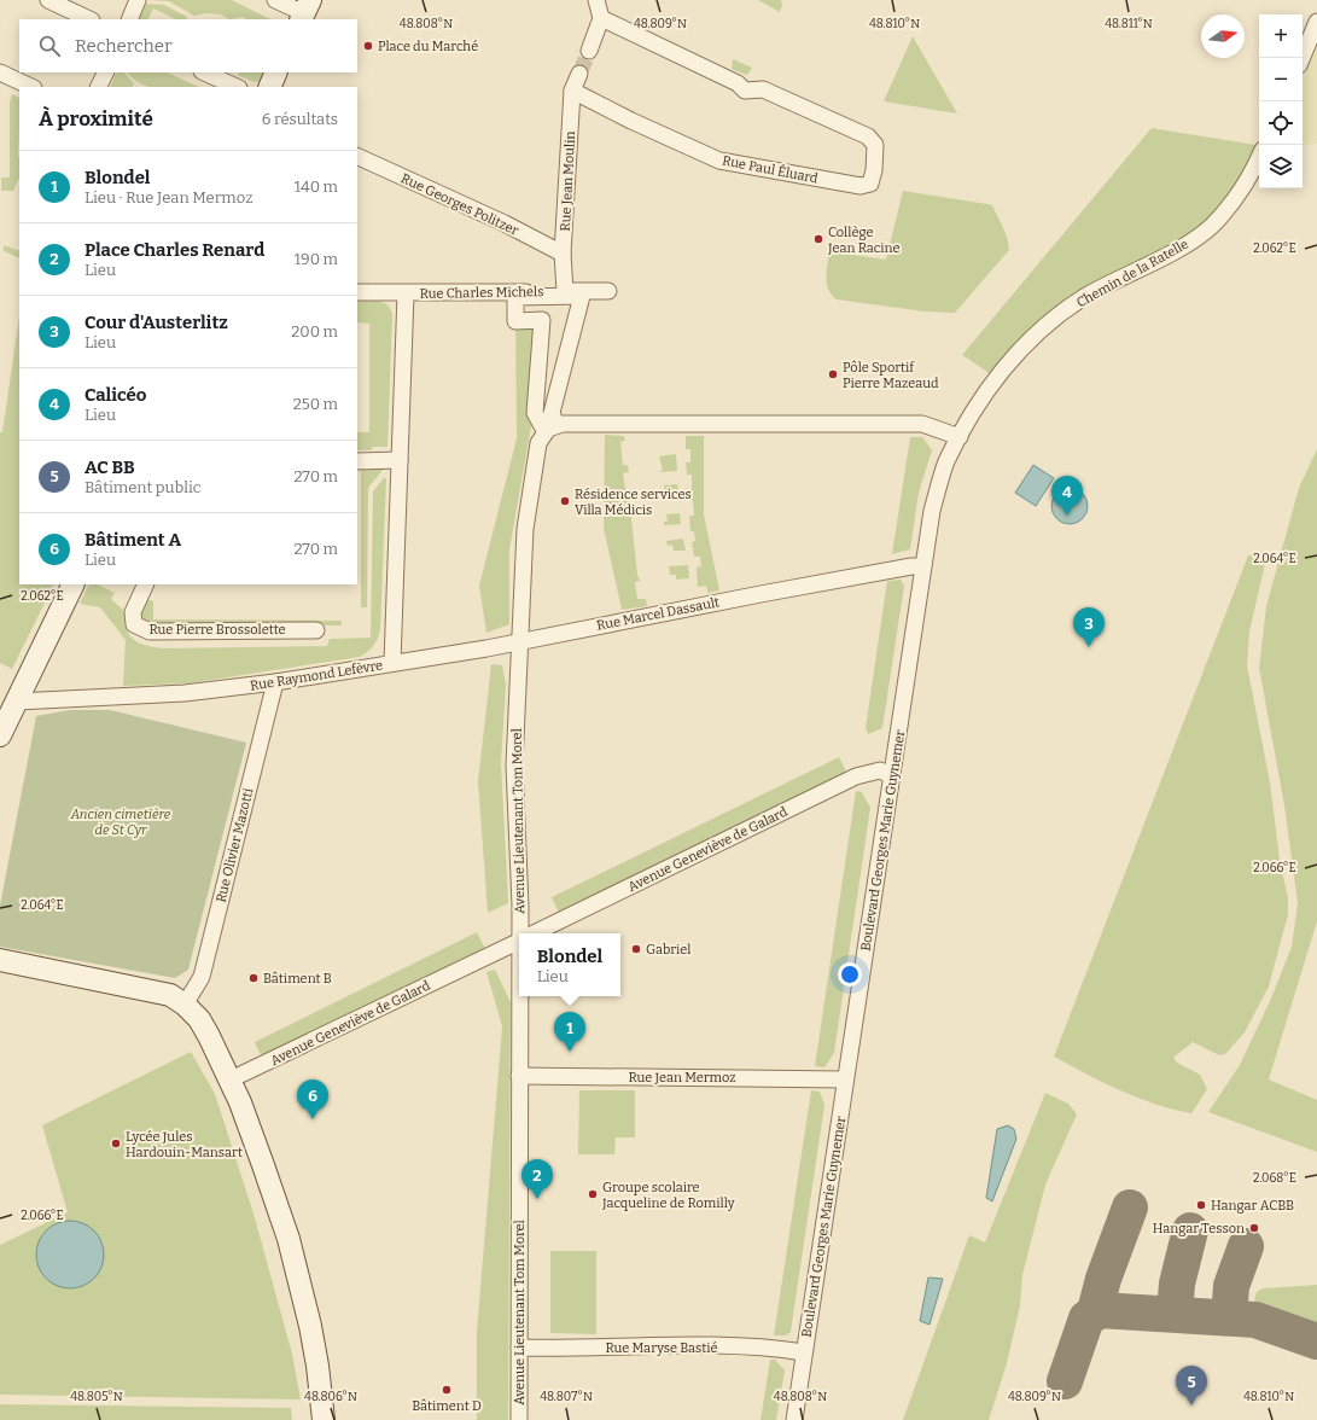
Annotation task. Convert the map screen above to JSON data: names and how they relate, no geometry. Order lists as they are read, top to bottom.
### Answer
{
  "streets": {
    "street": [
      "Rue Paul Éluard",
      "Rue Jean Moulin",
      "Rue Georges Politzer",
      "Chemin de la Ratelle",
      "Rue Charles Michels",
      "Rue Marcel Dassault",
      "Rue Pierre Brossolette",
      "Rue Raymond Lefèvre",
      "Avenue Lieutenant Tom Morel",
      "Boulevard Georges Marie Guynemer",
      "Rue Olivier Mazotti",
      "Avenue Geneviève de Galard",
      "Rue Jean Mermoz",
      "Rue Maryse Bastié"
    ]
  },
  "crossings": [
    ["Rue Paul Éluard", "Rue Jean Moulin"],
    ["Rue Jean Moulin", "Rue Georges Politzer"],
    ["Rue Jean Moulin", "Rue Charles Michels"],
    ["Chemin de la Ratelle", "Avenue Lieutenant Tom Morel"],
    ["Chemin de la Ratelle", "Boulevard Georges Marie Guynemer"],
    ["Rue Charles Michels", "Rue Raymond Lefèvre"],
    ["Rue Marcel Dassault", "Rue Raymond Lefèvre"],
    ["Rue Marcel Dassault", "Avenue Lieutenant Tom Morel"],
    ["Rue Marcel Dassault", "Boulevard Georges Marie Guynemer"],
    ["Rue Raymond Lefèvre", "Rue Olivier Mazotti"],
    ["Avenue Lieutenant Tom Morel", "Boulevard Georges Marie Guynemer"],
    ["Avenue Lieutenant Tom Morel", "Rue Jean Mermoz"],
    ["Avenue Lieutenant Tom Morel", "Rue Maryse Bastié"],
    ["Boulevard Georges Marie Guynemer", "Avenue Geneviève de Galard"],
    ["Boulevard Georges Marie Guynemer", "Rue Jean Mermoz"],
    ["Boulevard Georges Marie Guynemer", "Rue Maryse Bastié"]
  ],
  "parks": ["Ancien cimetière de St Cyr"],
  "places": [
    "Place du Marché",
    "Collège Jean Racine",
    "Pôle Sportif Pierre Mazeaud",
    "Résidence services Villa Médicis",
    "Gabriel",
    "Bâtiment B",
    "Lycée Jules Hardouin-Mansart",
    "Groupe scolaire Jacqueline de Romilly",
    "Hangar ACBB",
    "Hangar Tesson",
    "Bâtiment D"
  ],
  "north": "right",
  "page": {
    "map_buttons": ["+", "−"],
    "search": "Rechercher",
    "heading": ["À proximité", "6 résultats"],
    "list": [
      {
        "mark": "1",
        "name": "Blondel",
        "note": "Lieu · Rue Jean Mermoz",
        "value": "140 m"
      },
      {
        "mark": "2",
        "name": "Place Charles Renard",
        "note": "Lieu",
        "value": "190 m"
      },
      {
        "mark": "3",
        "name": "Cour d'Austerlitz",
        "note": "Lieu",
        "value": "200 m"
      },
      {
        "mark": "4",
        "name": "Calicéo",
        "note": "Lieu",
        "value": "250 m"
      },
      {
        "mark": "5",
        "name": "AC BB",
        "note": "Bâtiment public",
        "value": "270 m"
      },
      {
        "mark": "6",
        "name": "Bâtiment A",
        "note": "Lieu",
        "value": "270 m"
      }
    ],
    "pins": [
      "4",
      "3",
      "1",
      "6",
      "2",
      "5"
    ],
    "popup": ["Blondel", "Lieu"]
  },
  "coordinates": [
    "48.808°N",
    "48.809°N",
    "48.810°N",
    "48.811°N",
    "2.062°E",
    "2.064°E",
    "2.066°E",
    "2.068°E",
    "48.805°N",
    "48.806°N",
    "48.807°N"
  ]
}
